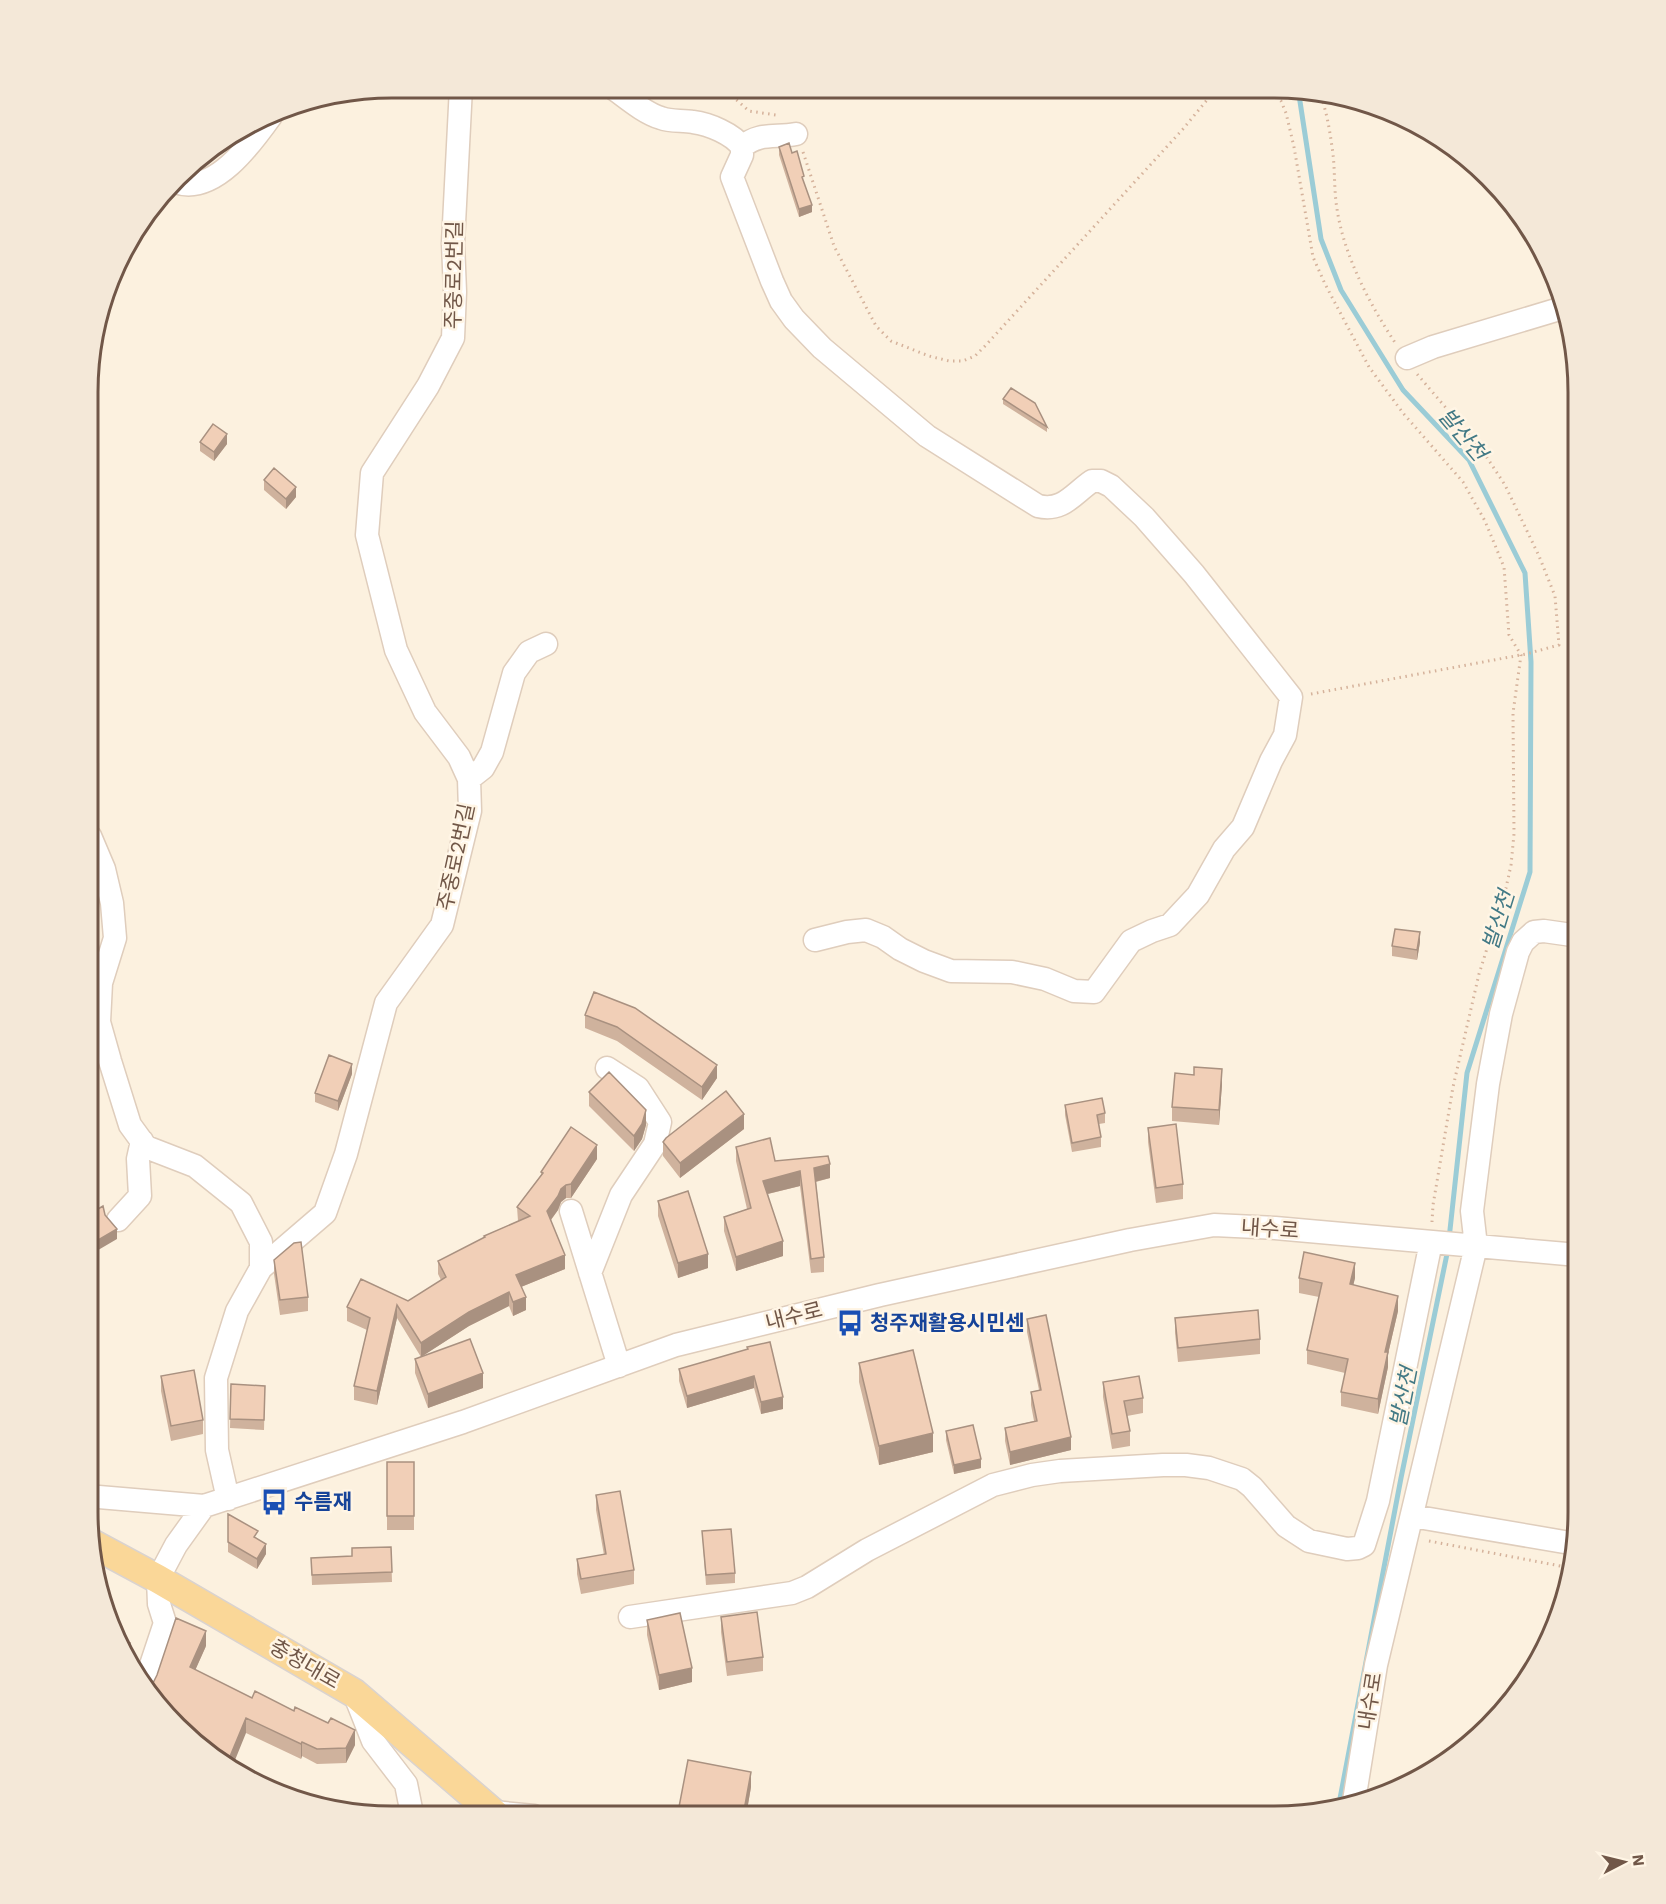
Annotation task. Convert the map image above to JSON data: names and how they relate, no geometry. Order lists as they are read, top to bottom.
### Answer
{
  "streets": {
    "main road": ["충청대로"],
    "street": ["주중로2번길", "내수로"]
  },
  "crossings": [
    ["주중로2번길", "내수로"]
  ],
  "water": ["발산천"],
  "places": {
    "bus stop": ["청주재활용시민센", "수름재"]
  },
  "north": "right"
}
